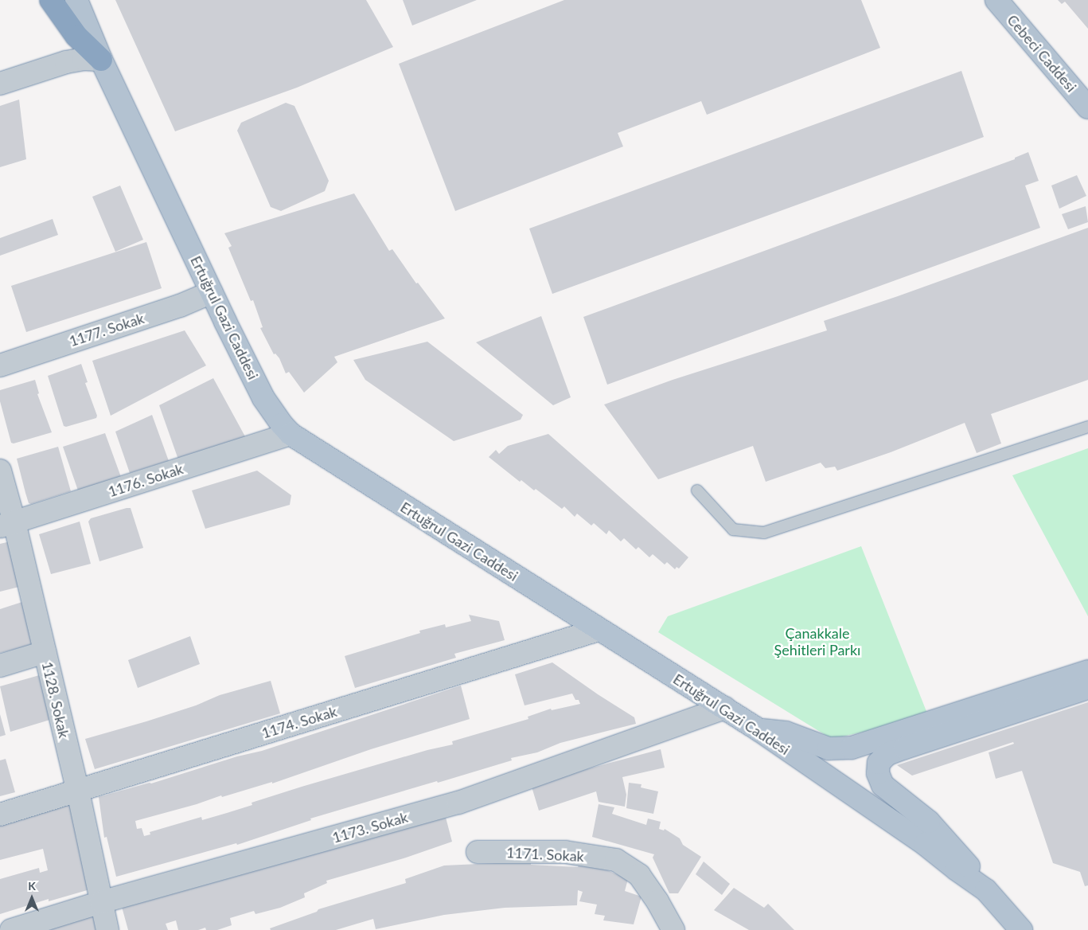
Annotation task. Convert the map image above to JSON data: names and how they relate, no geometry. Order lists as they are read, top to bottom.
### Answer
{
  "streets": {
    "main road": ["Cebeci Caddesi", "Ertuğrul Gazi Caddesi"],
    "street": [
      "1177. Sokak",
      "1176. Sokak",
      "1128. Sokak",
      "1174. Sokak",
      "1173. Sokak",
      "1171. Sokak"
    ]
  },
  "crossings": [
    ["Ertuğrul Gazi Caddesi", "1177. Sokak"],
    ["Ertuğrul Gazi Caddesi", "1176. Sokak"],
    ["Ertuğrul Gazi Caddesi", "1174. Sokak"],
    ["Ertuğrul Gazi Caddesi", "1173. Sokak"],
    ["1176. Sokak", "1128. Sokak"],
    ["1128. Sokak", "1174. Sokak"],
    ["1128. Sokak", "1173. Sokak"]
  ],
  "parks": ["Çanakkale Şehitleri Parkı"],
  "north": "top"
}
